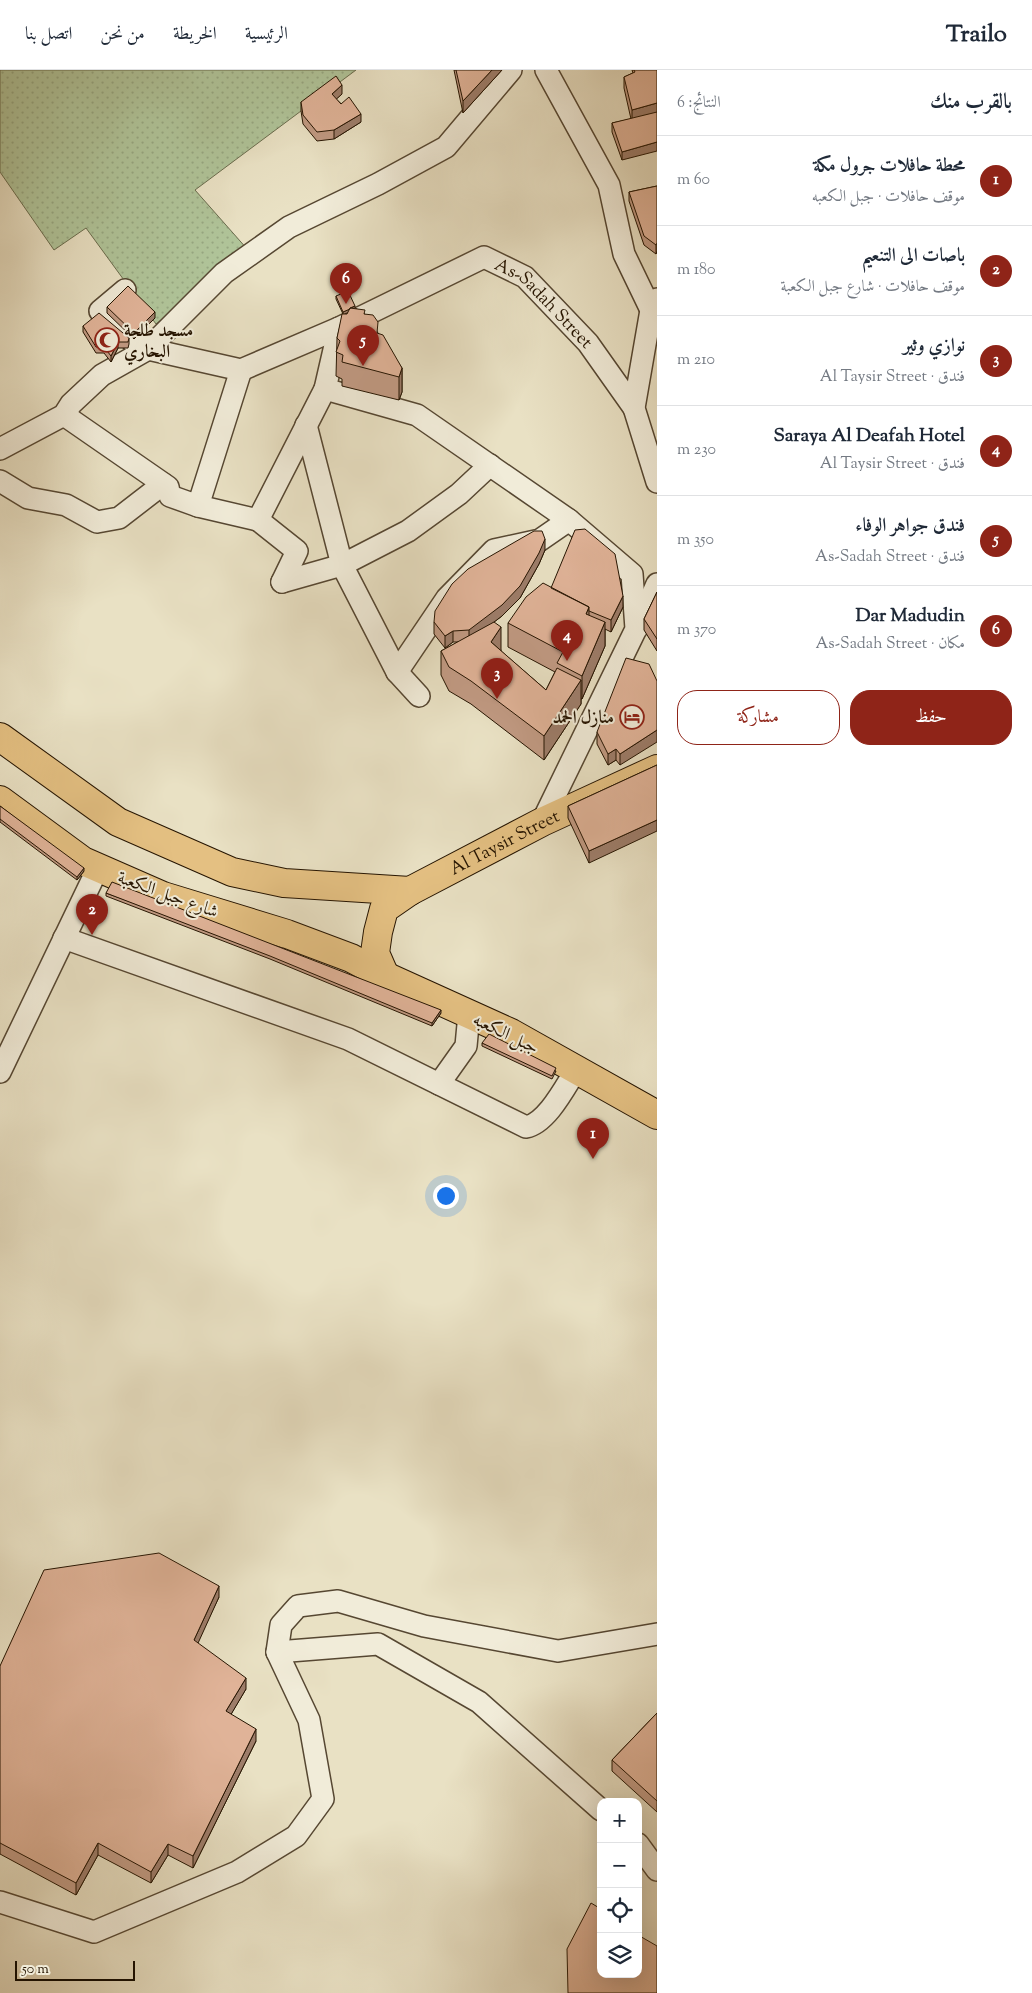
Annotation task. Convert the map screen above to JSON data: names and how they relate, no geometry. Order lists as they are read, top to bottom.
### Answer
{
  "streets": {
    "highway": ["Al Taysir Street", "شارع جبل الكعبة", "جبل الكعبه"],
    "street": ["As-Sadah Street"]
  },
  "crossings": [
    ["Al Taysir Street", "جبل الكعبه"],
    ["شارع جبل الكعبة", "جبل الكعبه"]
  ],
  "places": {
    "mosque": ["مسجد طلحة البخاري"],
    "hotel": ["منازل الحمد"]
  },
  "scale_bar": "50 m",
  "page": {
    "header": "Trailo",
    "nav": [
      "الرئيسية",
      "الخريطة",
      "من نحن",
      "اتصل بنا"
    ],
    "heading": ["بالقرب منك", "النتائج: 6"],
    "list": [
      {
        "mark": "1",
        "name": "محطة حافلات جرول مكة",
        "note": "موقف حافلات · جبل الكعبه",
        "value": "60 m"
      },
      {
        "mark": "2",
        "name": "باصات الى التنعيم",
        "note": "موقف حافلات · شارع جبل الكعبة",
        "value": "180 m"
      },
      {
        "mark": "3",
        "name": "نوازي وثير",
        "note": "فندق · Al Taysir Street",
        "value": "210 m"
      },
      {
        "mark": "4",
        "name": "Saraya Al Deafah Hotel",
        "note": "فندق · Al Taysir Street",
        "value": "230 m"
      },
      {
        "mark": "5",
        "name": "فندق جواهر الوفاء",
        "note": "فندق · As-Sadah Street",
        "value": "350 m"
      },
      {
        "mark": "6",
        "name": "Dar Madudin",
        "note": "مكان · As-Sadah Street",
        "value": "370 m"
      }
    ],
    "pins": [
      "6",
      "5",
      "4",
      "3",
      "2",
      "1"
    ],
    "buttons": ["حفظ", "مشاركة"],
    "map_buttons": ["+", "−"],
    "scale": "50 m"
  }
}
